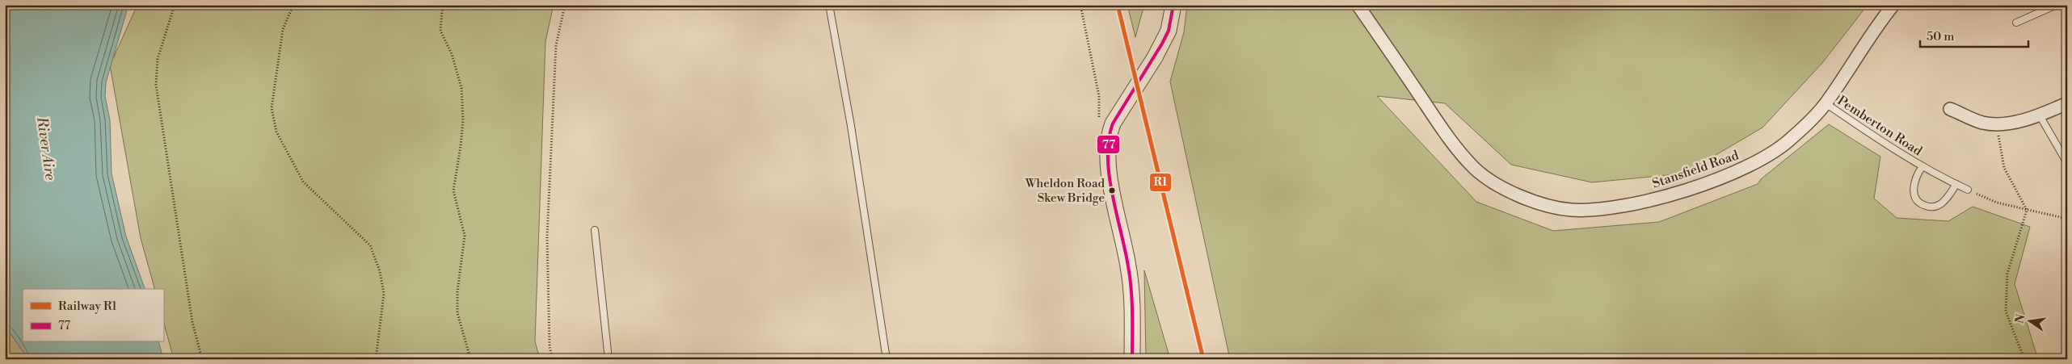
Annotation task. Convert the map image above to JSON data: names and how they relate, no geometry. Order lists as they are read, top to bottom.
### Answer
{
  "streets": {
    "street": ["Stansfield Road"],
    "lane": ["Pemberton Road"]
  },
  "crossings": [
    ["Pemberton Road", "Stansfield Road"]
  ],
  "water": ["River Aire"],
  "places": ["Wheldon Road Skew Bridge"],
  "lines": ["rail line R1", "transit line 77"],
  "legend": ["Railway R1", "77"],
  "scale_bar": "50 m",
  "north": "left"
}
